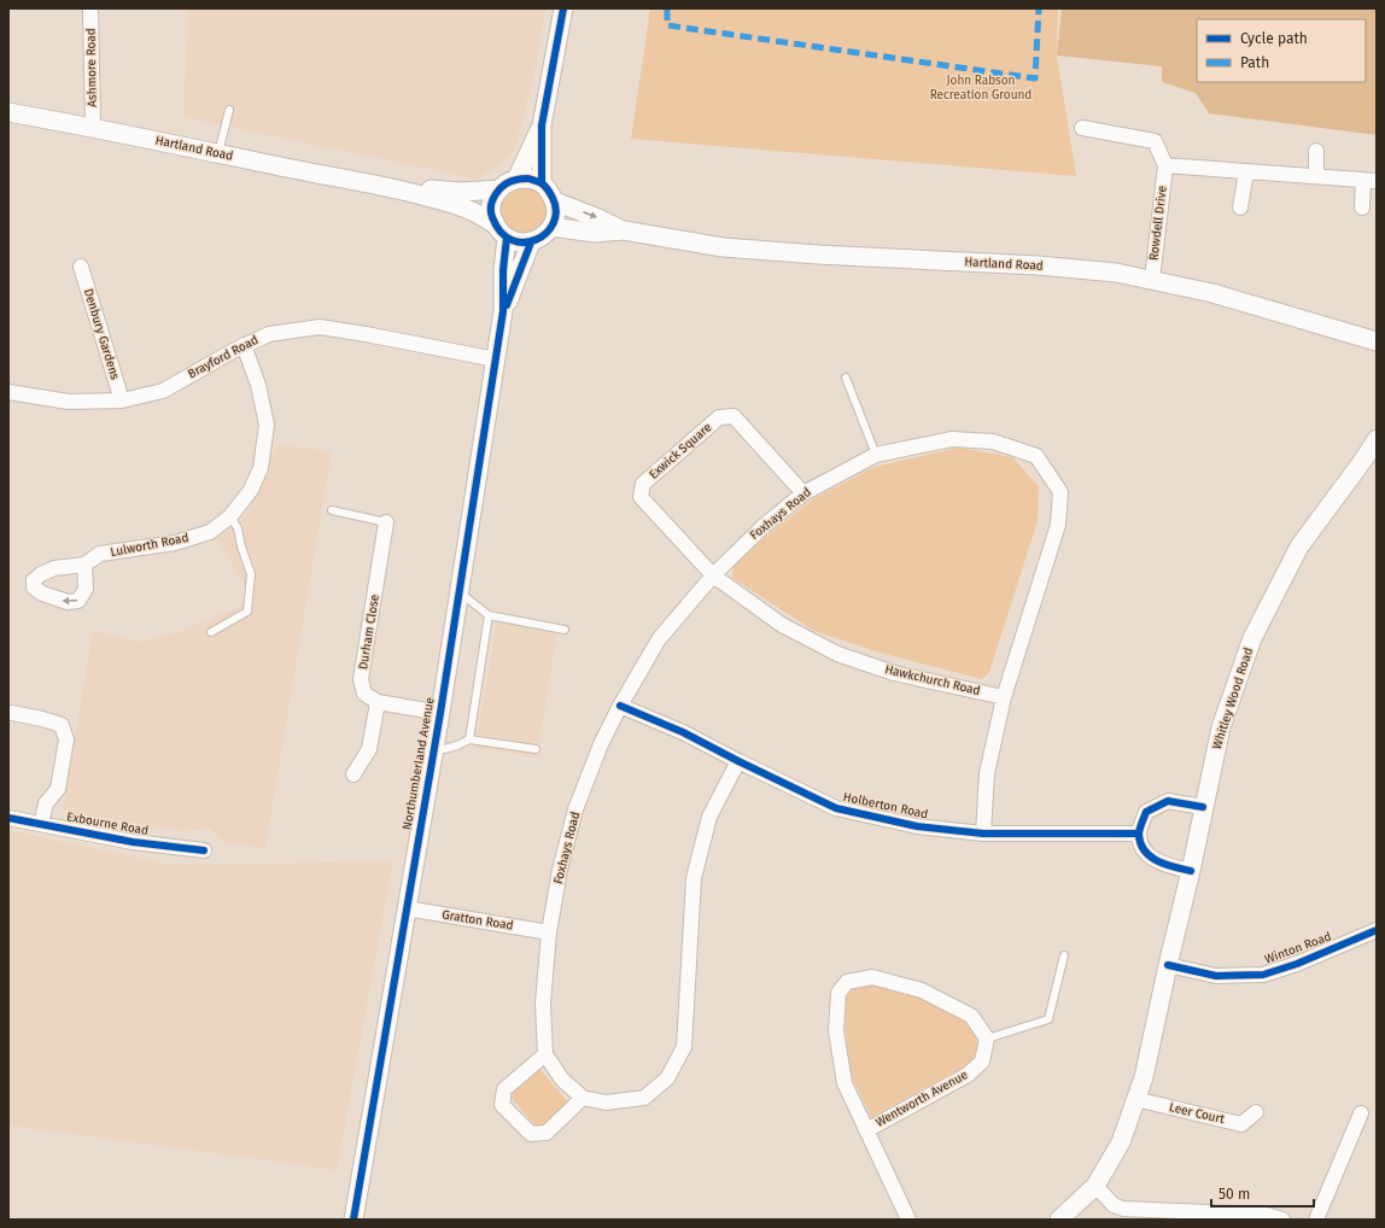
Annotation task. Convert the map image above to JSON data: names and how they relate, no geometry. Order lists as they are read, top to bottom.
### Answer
{
  "streets": {
    "street": [
      "Ashmore Road",
      "Hartland Road",
      "Rowdell Drive",
      "Denbury Gardens",
      "Brayford Road",
      "Exwick Square",
      "Foxhays Road",
      "Lulworth Road",
      "Durham Close",
      "Hawkchurch Road",
      "Whitley Wood Road",
      "Northumberland Avenue",
      "Holberton Road",
      "Exbourne Road",
      "Gratton Road",
      "Winton Road",
      "Wentworth Avenue",
      "Leer Court"
    ]
  },
  "crossings": [
    ["Ashmore Road", "Hartland Road"],
    ["Hartland Road", "Rowdell Drive"],
    ["Hartland Road", "Northumberland Avenue"],
    ["Denbury Gardens", "Brayford Road"],
    ["Brayford Road", "Lulworth Road"],
    ["Brayford Road", "Northumberland Avenue"],
    ["Exwick Square", "Foxhays Road"],
    ["Exwick Square", "Hawkchurch Road"],
    ["Foxhays Road", "Hawkchurch Road"],
    ["Foxhays Road", "Holberton Road"],
    ["Foxhays Road", "Gratton Road"],
    ["Whitley Wood Road", "Winton Road"],
    ["Whitley Wood Road", "Leer Court"],
    ["Northumberland Avenue", "Gratton Road"]
  ],
  "parks": ["John Rabson Recreation Ground"],
  "legend": ["Cycle path", "Path"],
  "scale_bar": "50 m"
}
